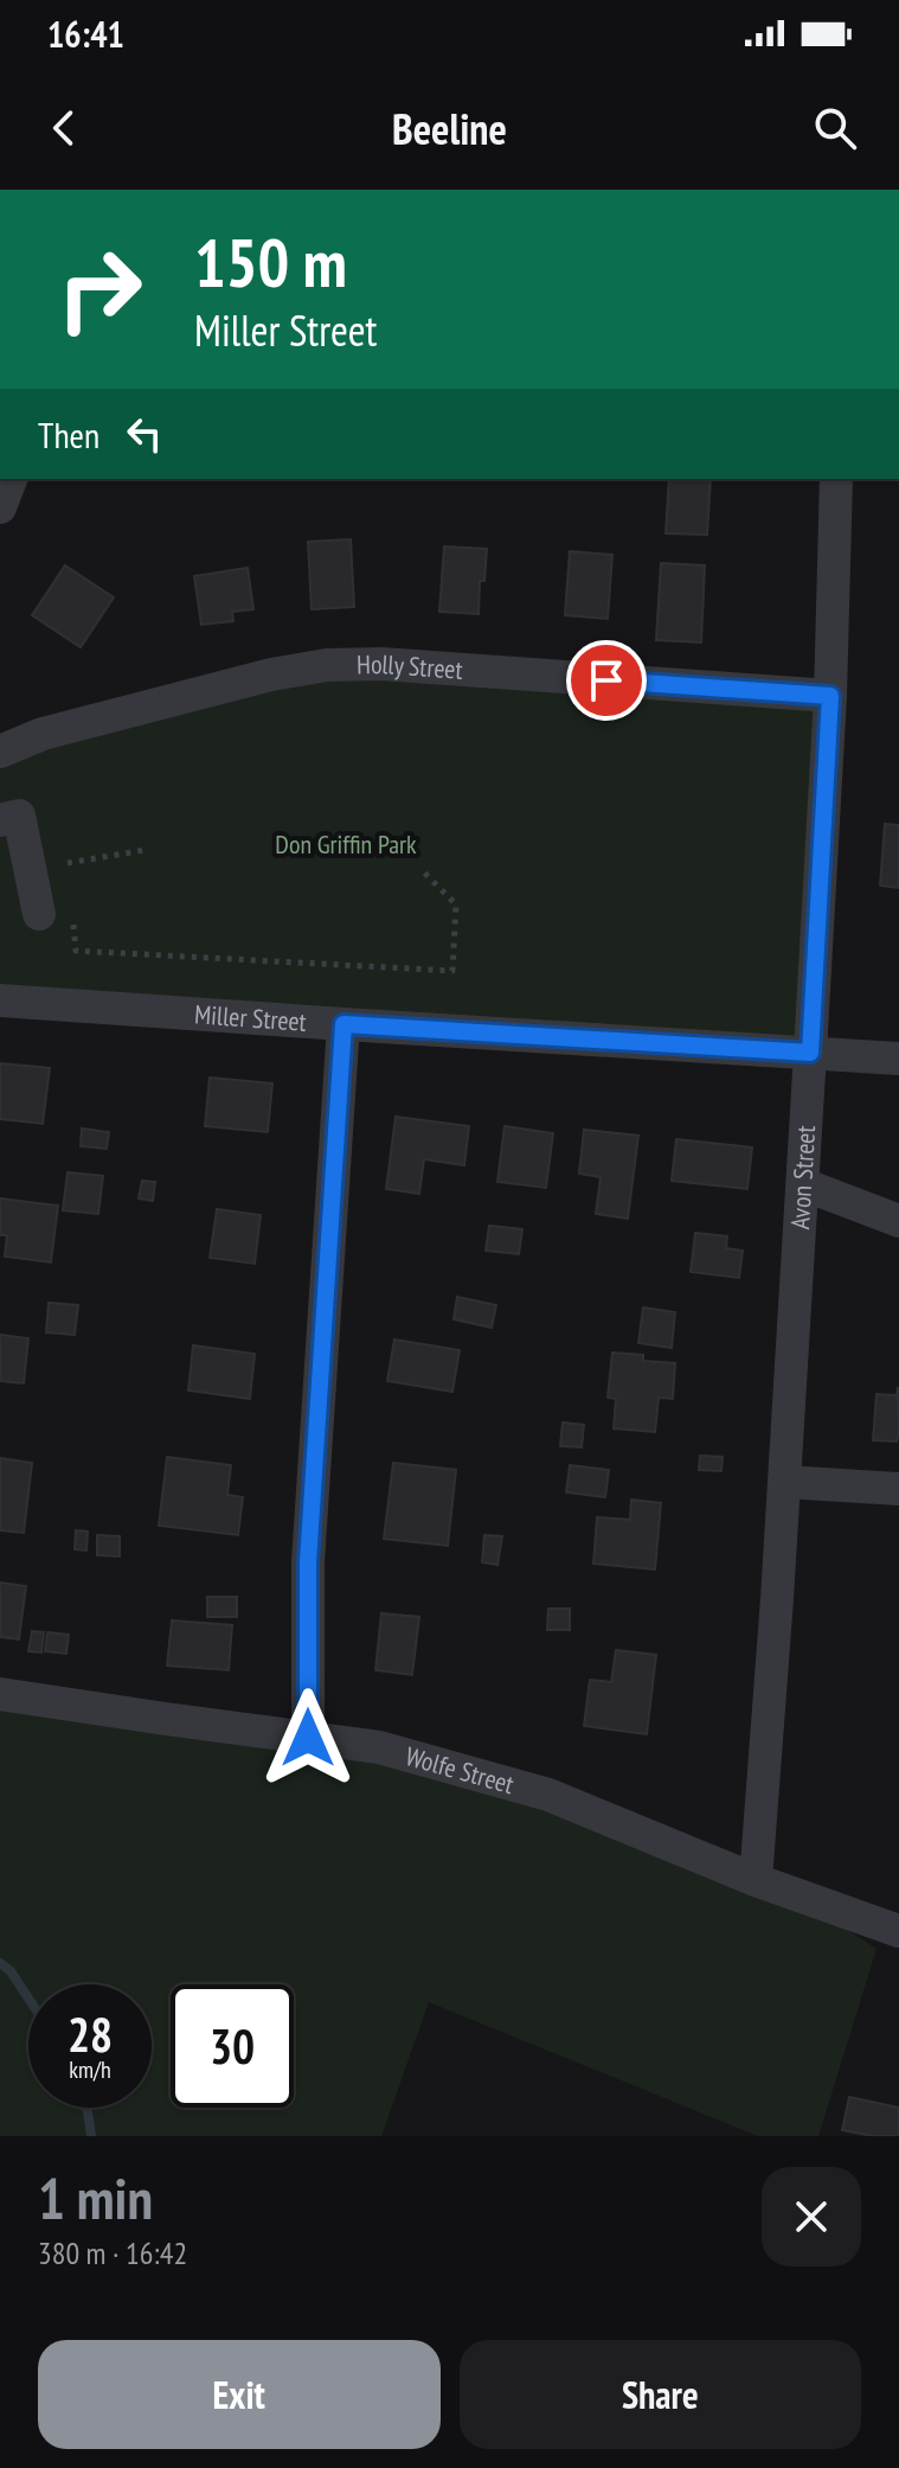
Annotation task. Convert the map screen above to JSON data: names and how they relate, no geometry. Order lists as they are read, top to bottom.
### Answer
{
  "streets": {
    "street": [
      "Holly Street",
      "Miller Street",
      "Avon Street",
      "Wolfe Street"
    ]
  },
  "crossings": [
    ["Holly Street", "Avon Street"],
    ["Miller Street", "Avon Street"],
    ["Avon Street", "Wolfe Street"]
  ],
  "parks": ["Don Griffin Park"],
  "page": {
    "status": "16:41",
    "header": "Beeline",
    "turn": ["150 m", "Miller Street"],
    "then": "Then",
    "speed": "28 km/h",
    "limit": "30",
    "heading": ["1 min", "380 m · 16:42"],
    "buttons": ["Exit", "Share"]
  }
}
